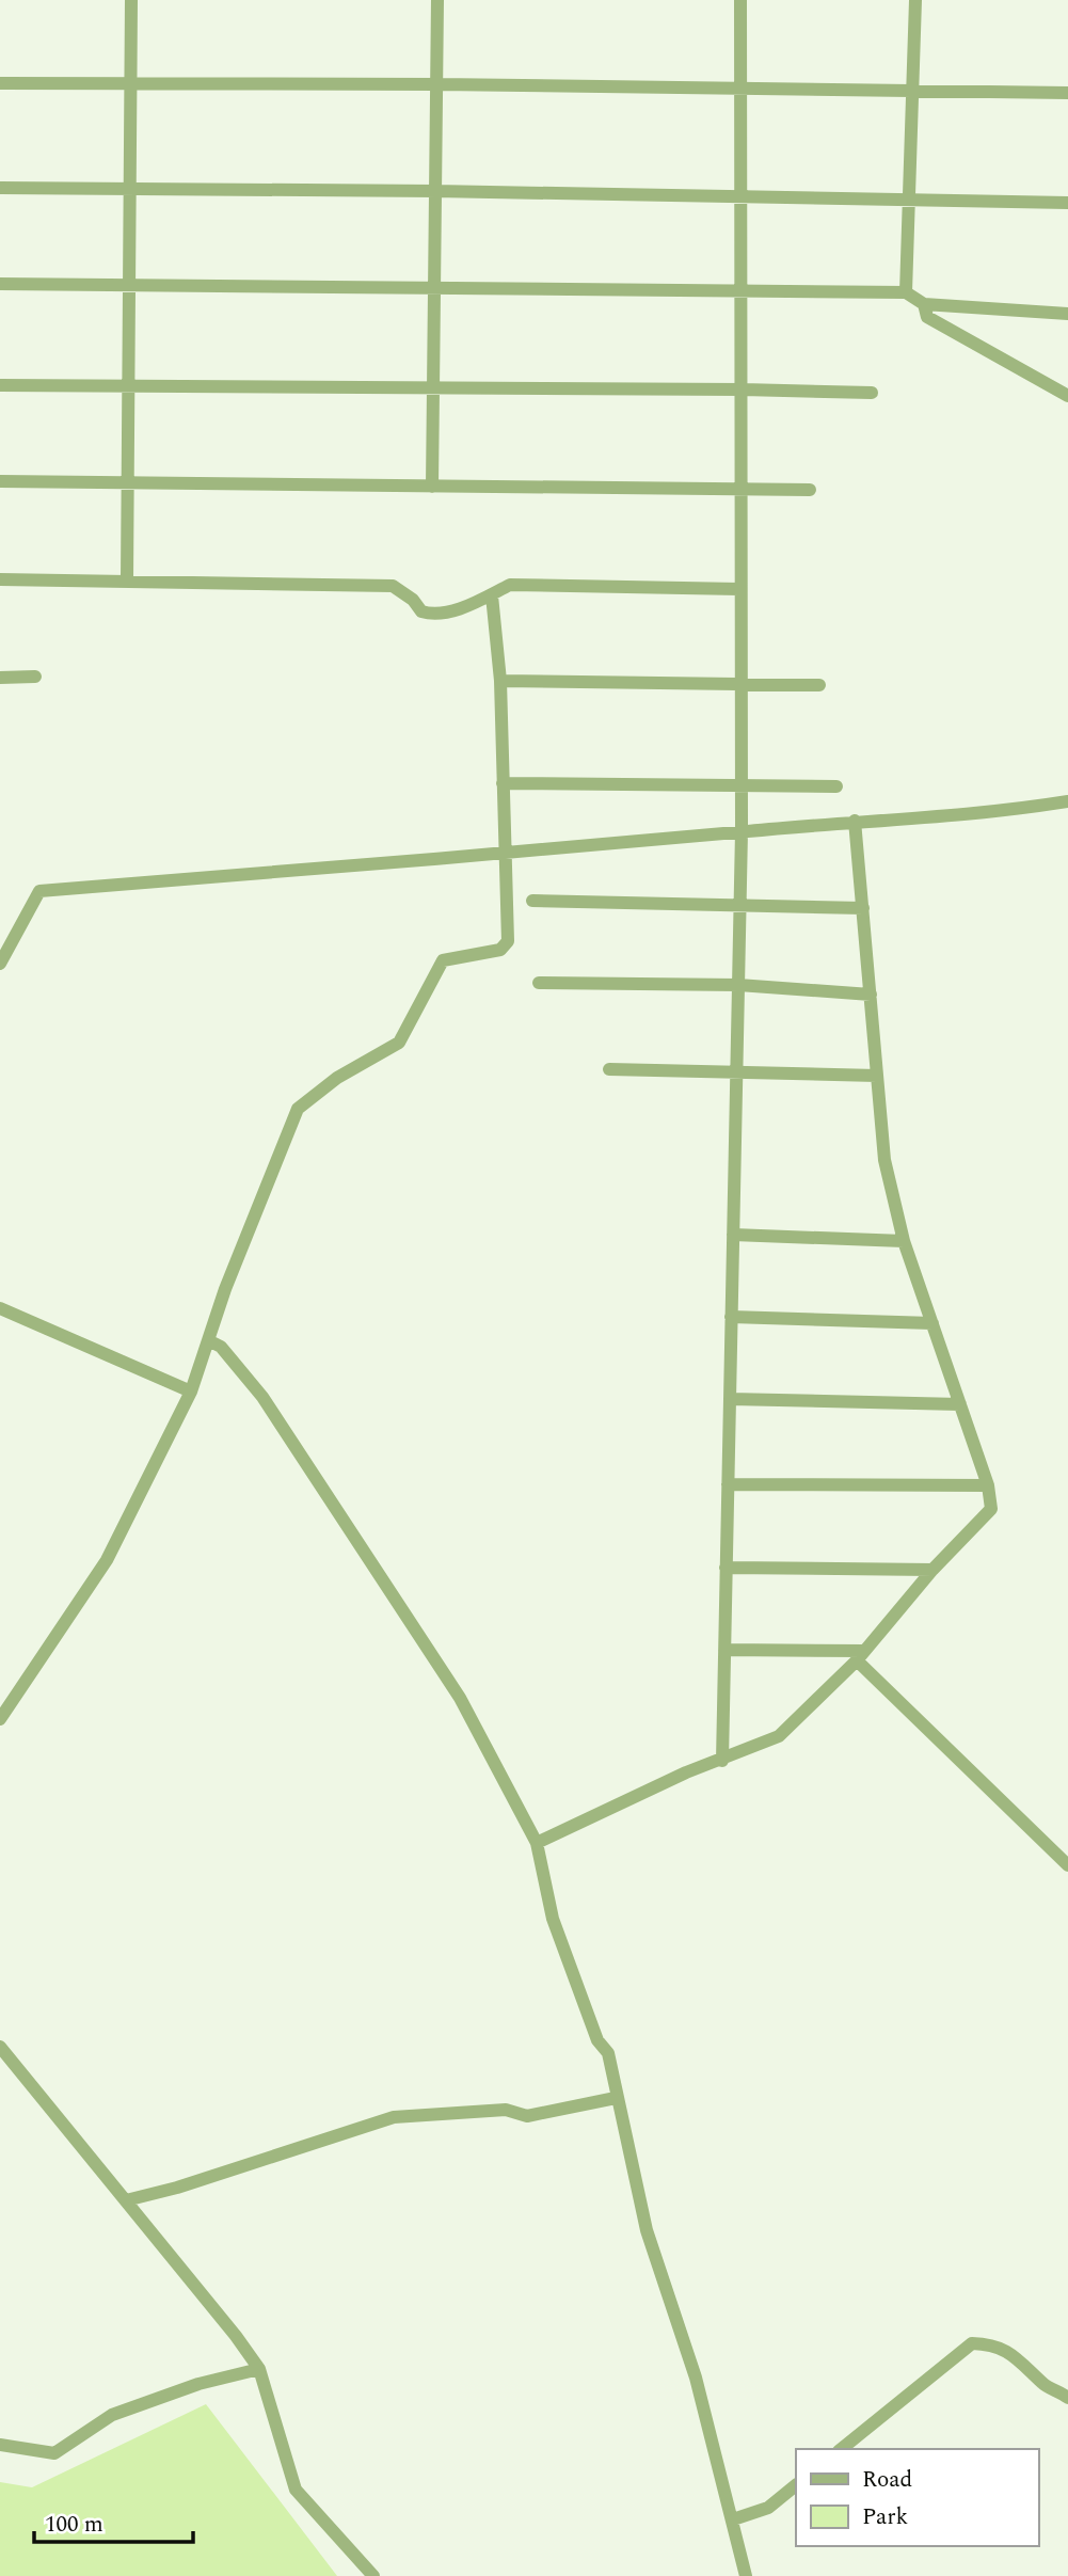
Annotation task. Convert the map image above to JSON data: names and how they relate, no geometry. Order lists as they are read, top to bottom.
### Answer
{
  "legend": ["Road", "Park"],
  "scale_bar": "100 m"
}
